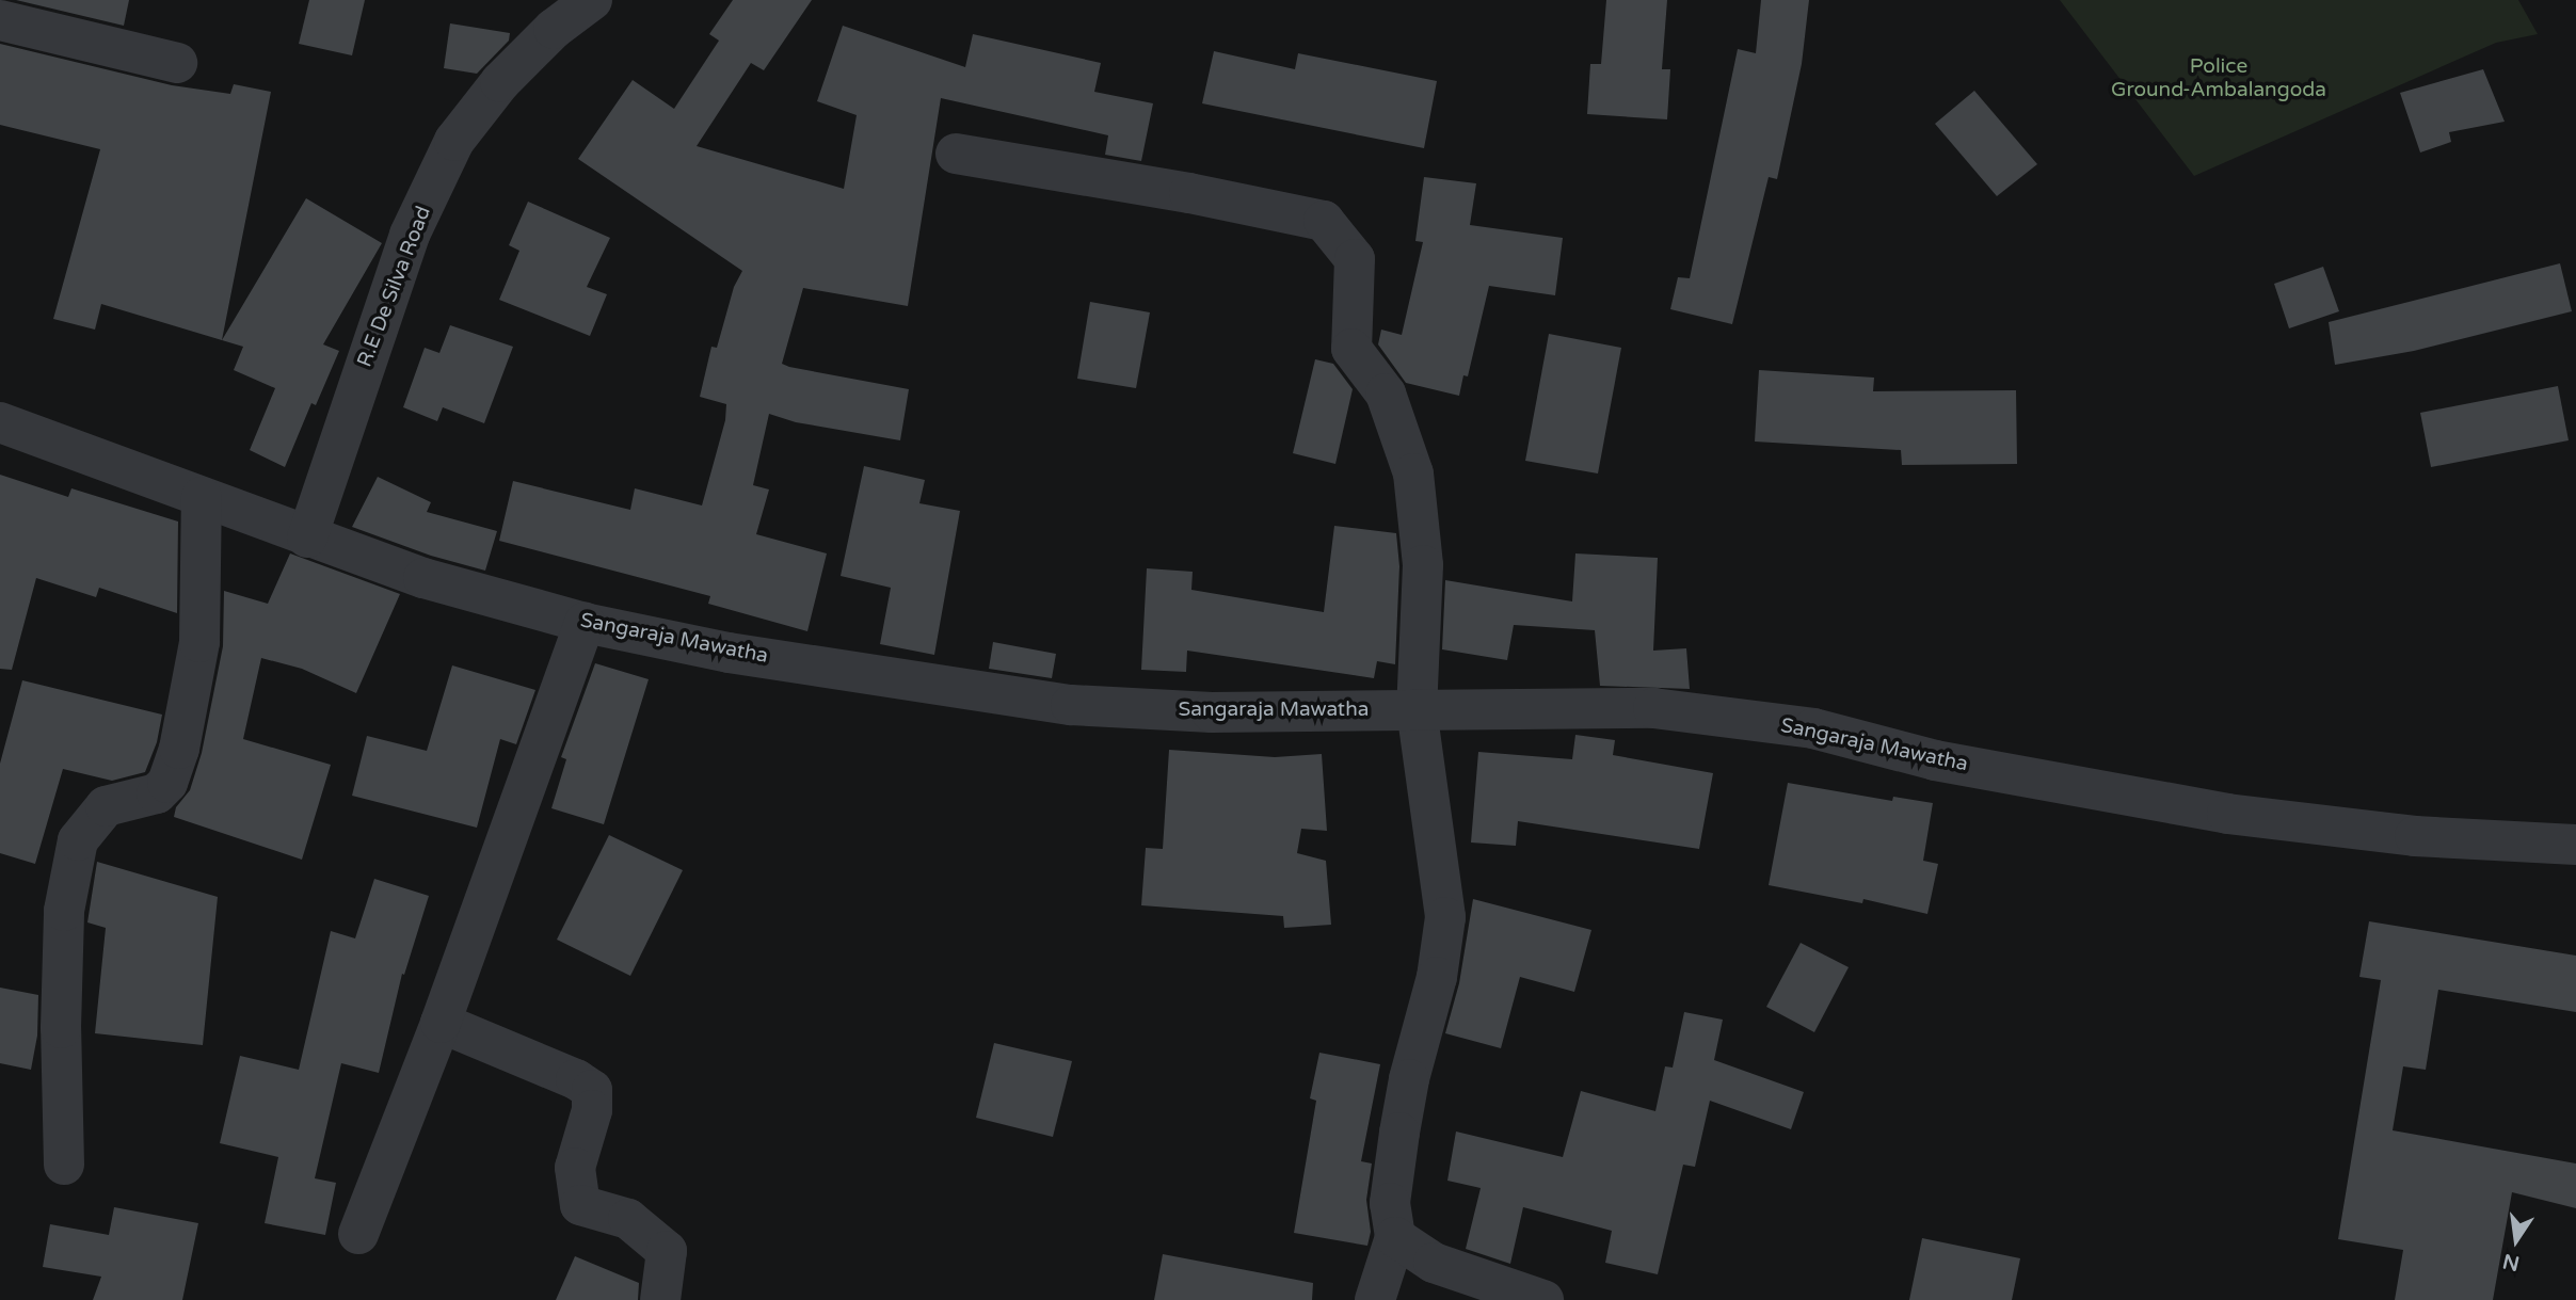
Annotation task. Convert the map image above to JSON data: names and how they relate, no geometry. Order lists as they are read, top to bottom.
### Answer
{
  "streets": {
    "street": ["R.E De Silva Road", "Sangaraja Mawatha"]
  },
  "crossings": [
    ["R.E De Silva Road", "Sangaraja Mawatha"]
  ],
  "parks": ["Police Ground-Ambalangoda"],
  "north": "bottom"
}
